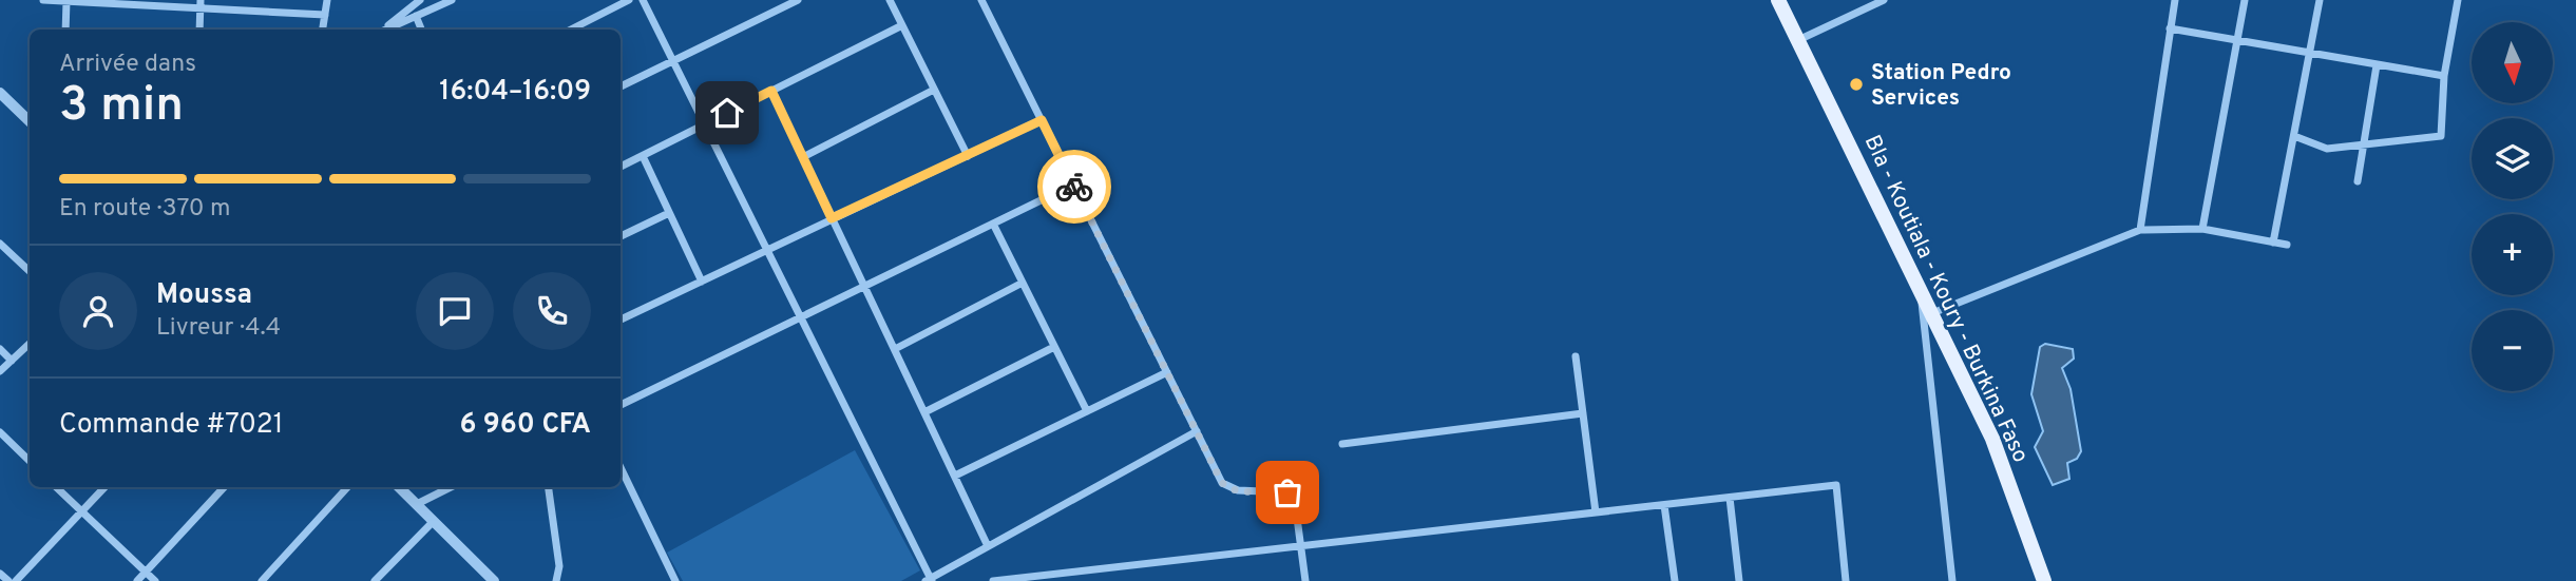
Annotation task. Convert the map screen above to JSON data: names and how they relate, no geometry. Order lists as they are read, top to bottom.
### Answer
{
  "streets": {
    "main road": ["Bla - Koutiala - Koury - Burkina Faso"]
  },
  "places": ["Station Pedro Services"],
  "north": "bottom",
  "page": {
    "map_buttons": ["+", "−"],
    "heading": ["3 min", "Arrivée dans", "16:04–16:09"],
    "panel": [
      "Moussa",
      "Livreur · 4.4",
      "Commande #7021",
      "6 960 CFA"
    ],
    "bar": "En route · 370 m"
  }
}
